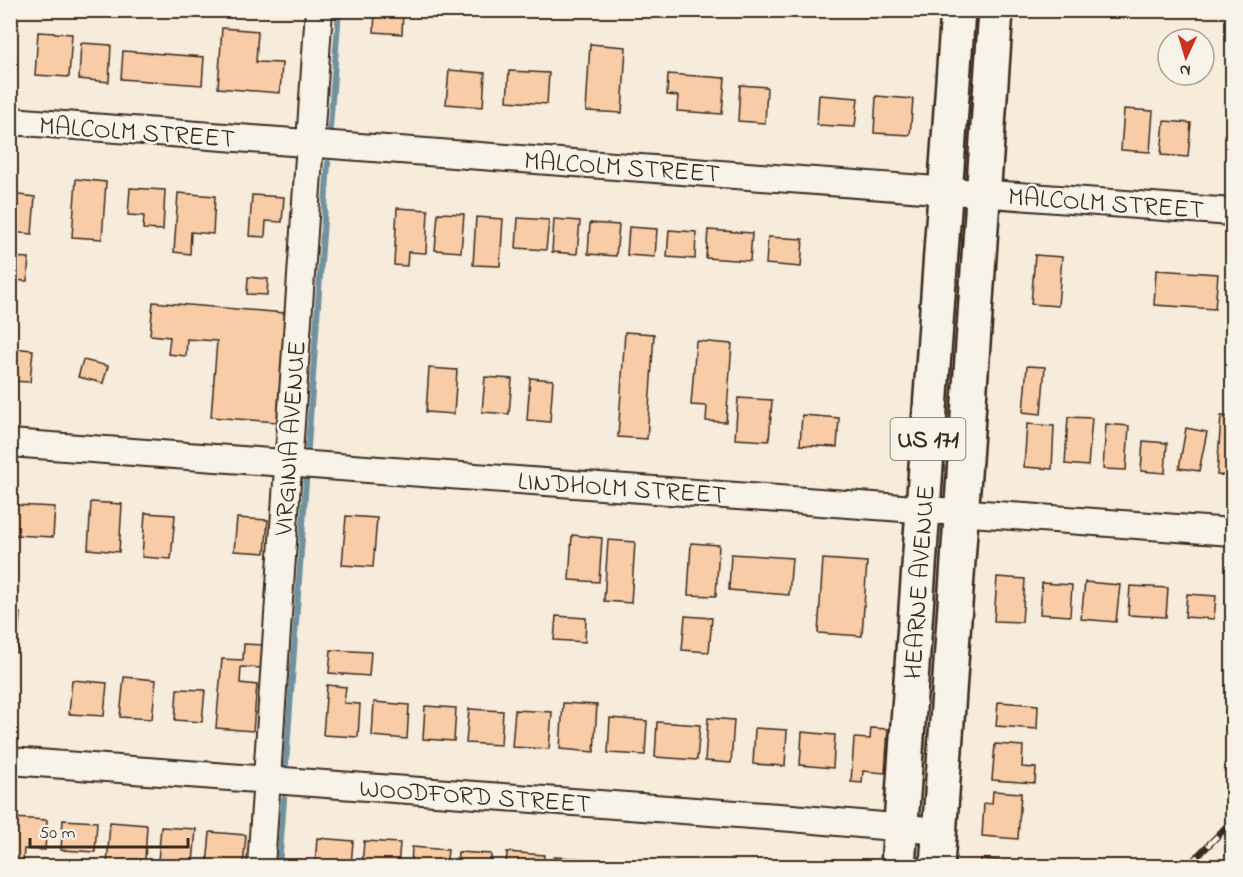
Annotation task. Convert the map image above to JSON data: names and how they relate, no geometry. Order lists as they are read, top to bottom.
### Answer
{
  "streets": {
    "main road": ["US 171", "HEARNE AVENUE"],
    "street": [
      "MALCOLM STREET",
      "VIRGINIA AVENUE",
      "LINDHOLM STREET",
      "WOODFORD STREET"
    ]
  },
  "crossings": [
    ["MALCOLM STREET", "VIRGINIA AVENUE"],
    ["MALCOLM STREET", "HEARNE AVENUE"],
    ["VIRGINIA AVENUE", "LINDHOLM STREET"],
    ["VIRGINIA AVENUE", "WOODFORD STREET"],
    ["LINDHOLM STREET", "HEARNE AVENUE"],
    ["HEARNE AVENUE", "WOODFORD STREET"]
  ],
  "scale_bar": "50 m",
  "north": "bottom"
}
